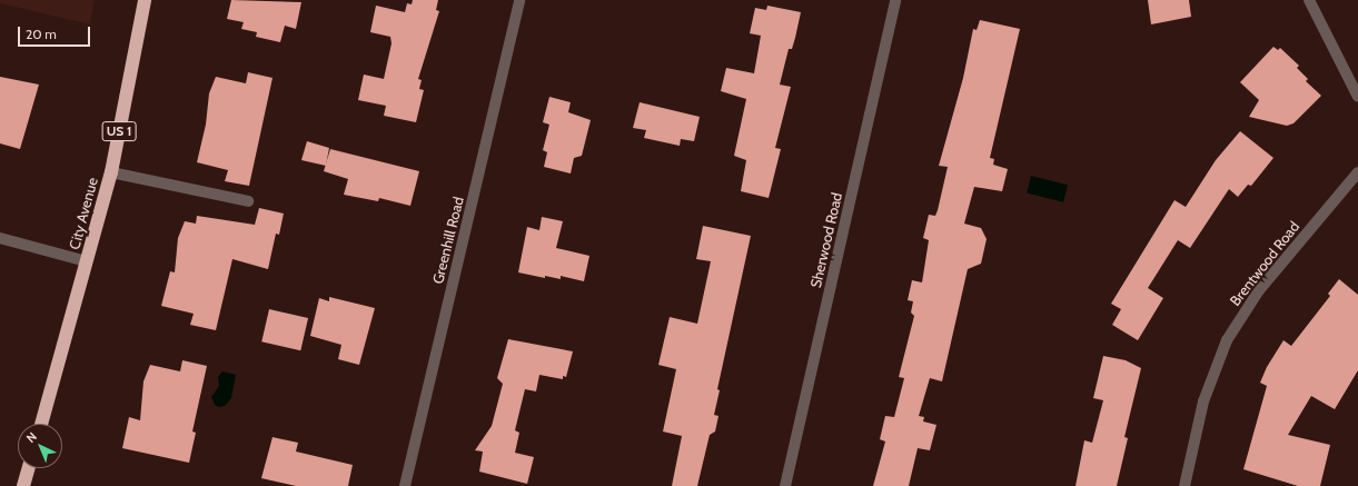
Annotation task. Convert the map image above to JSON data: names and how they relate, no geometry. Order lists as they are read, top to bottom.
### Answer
{
  "streets": {
    "highway": ["US 1", "City Avenue"],
    "street": ["Greenhill Road", "Sherwood Road", "Brentwood Road"]
  },
  "scale_bar": "20 m",
  "north": "top left"
}
